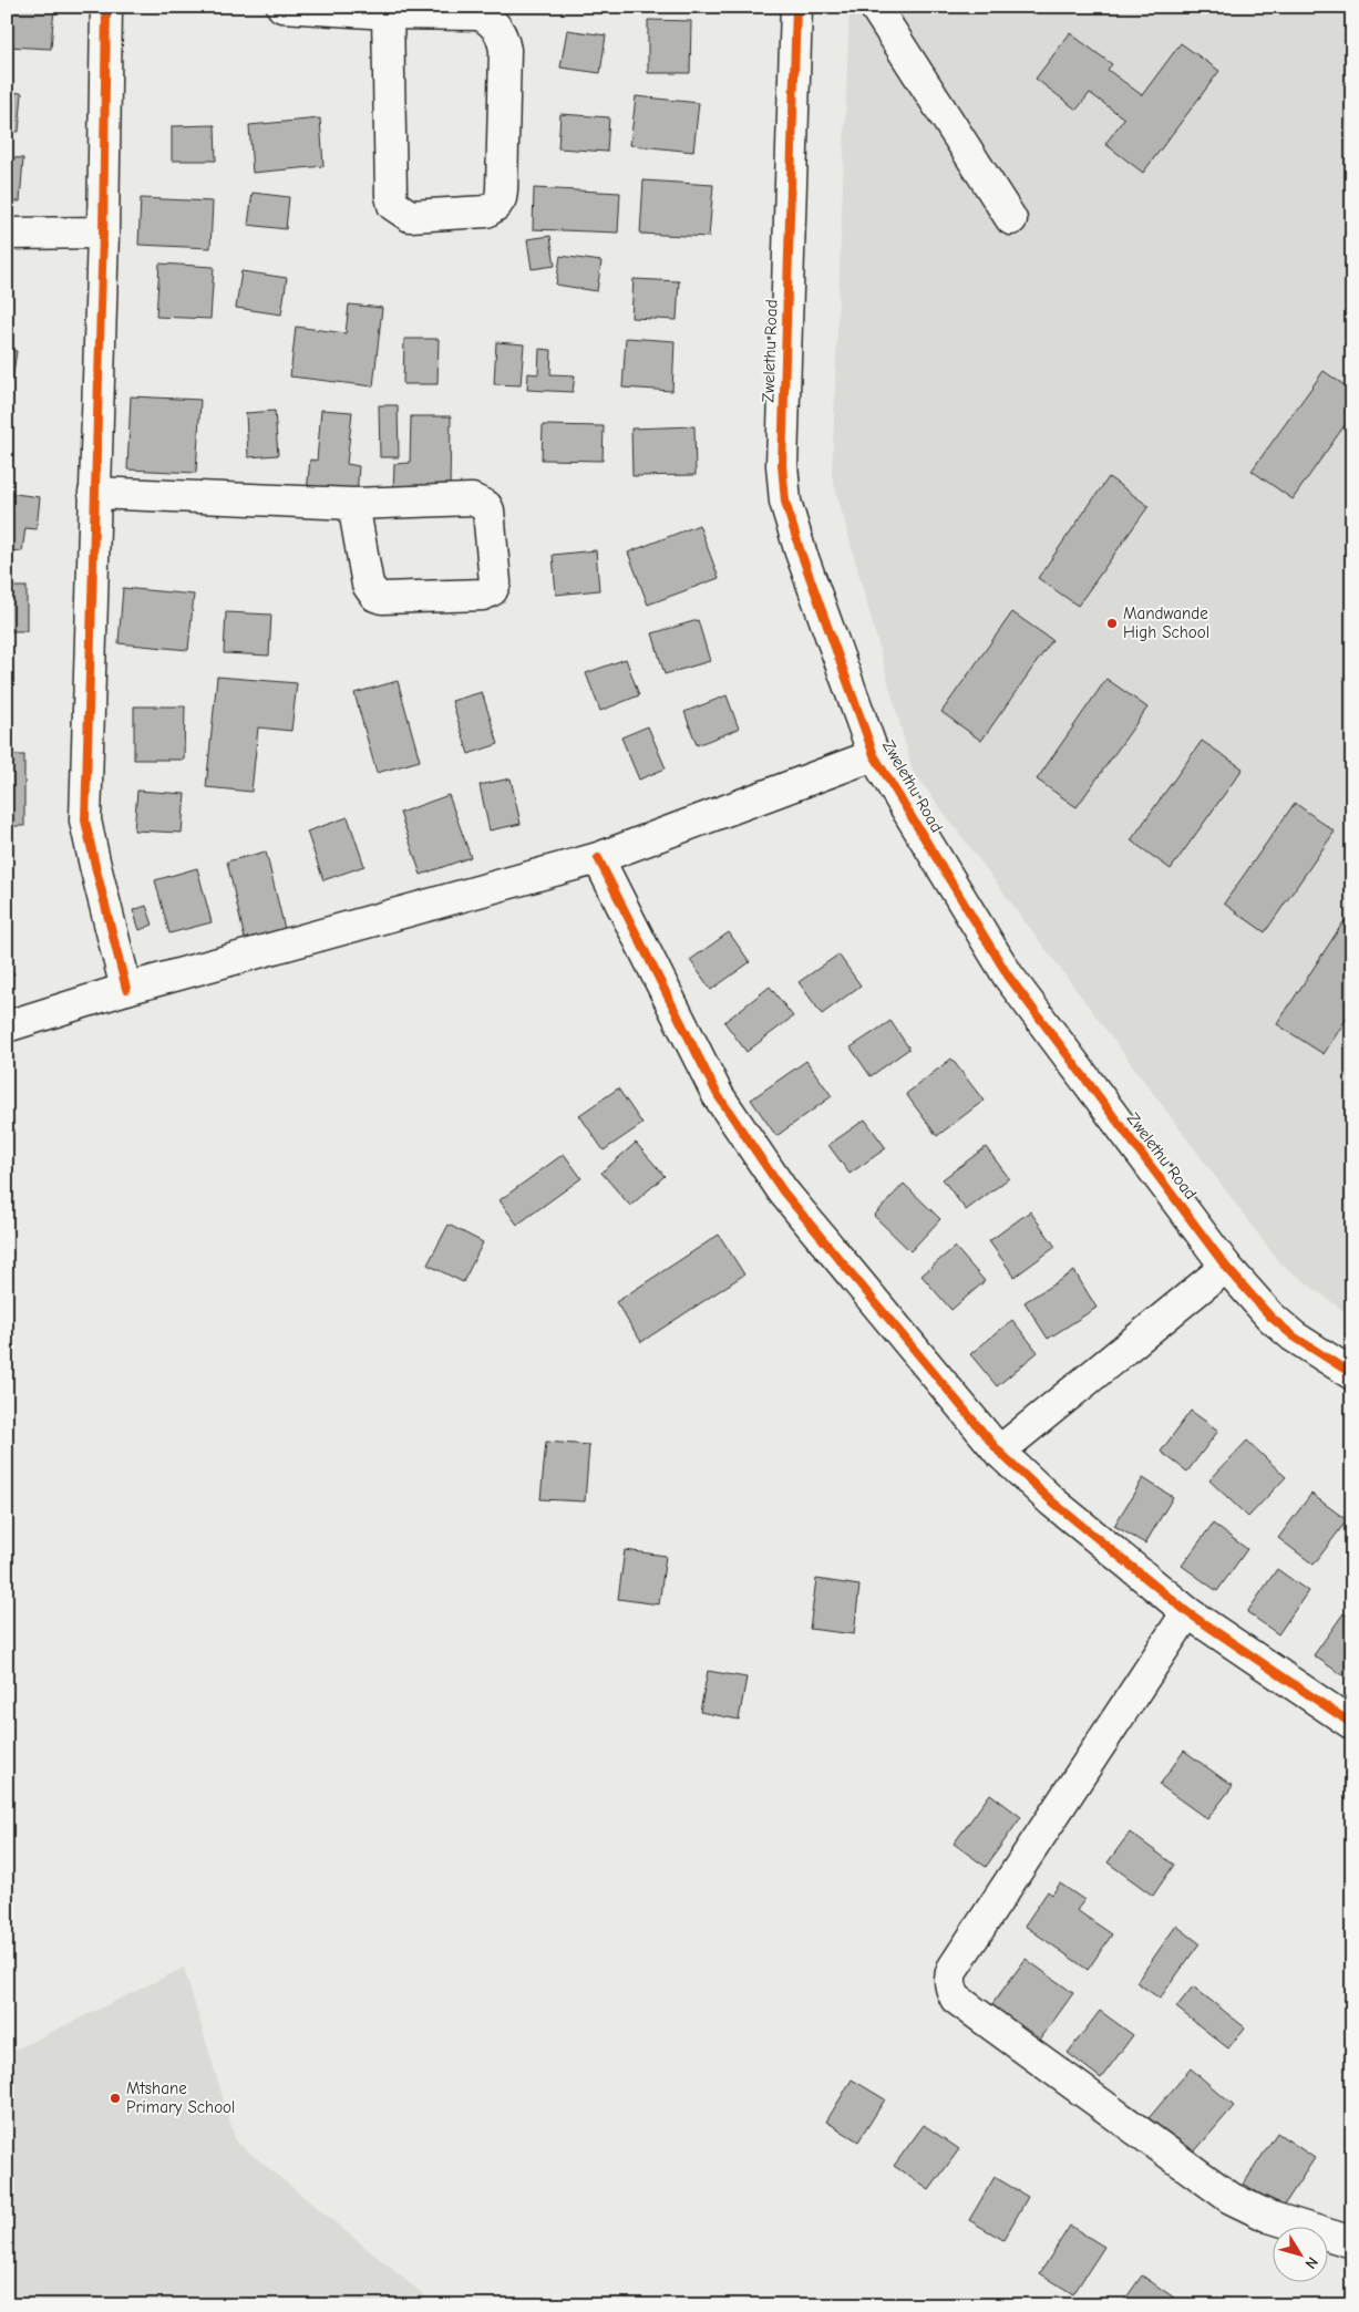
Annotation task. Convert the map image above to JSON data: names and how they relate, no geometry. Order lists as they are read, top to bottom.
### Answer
{
  "streets": {
    "street": ["Zwelethu Road"]
  },
  "places": ["Mandwande High School", "Mtshane Primary School"],
  "north": "bottom right"
}
